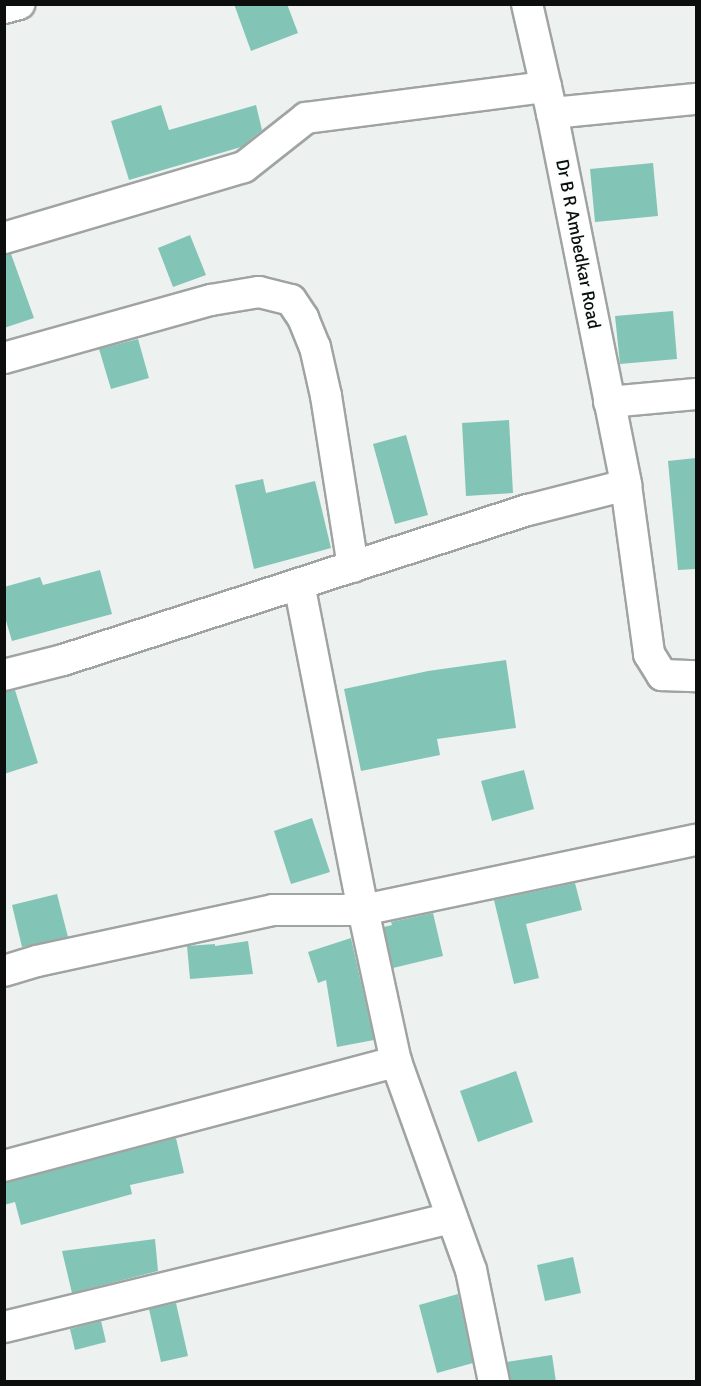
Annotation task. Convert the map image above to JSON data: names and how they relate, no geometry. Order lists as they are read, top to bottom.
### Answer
{
  "streets": {
    "street": ["Dr B R Ambedkar Road"]
  }
}
